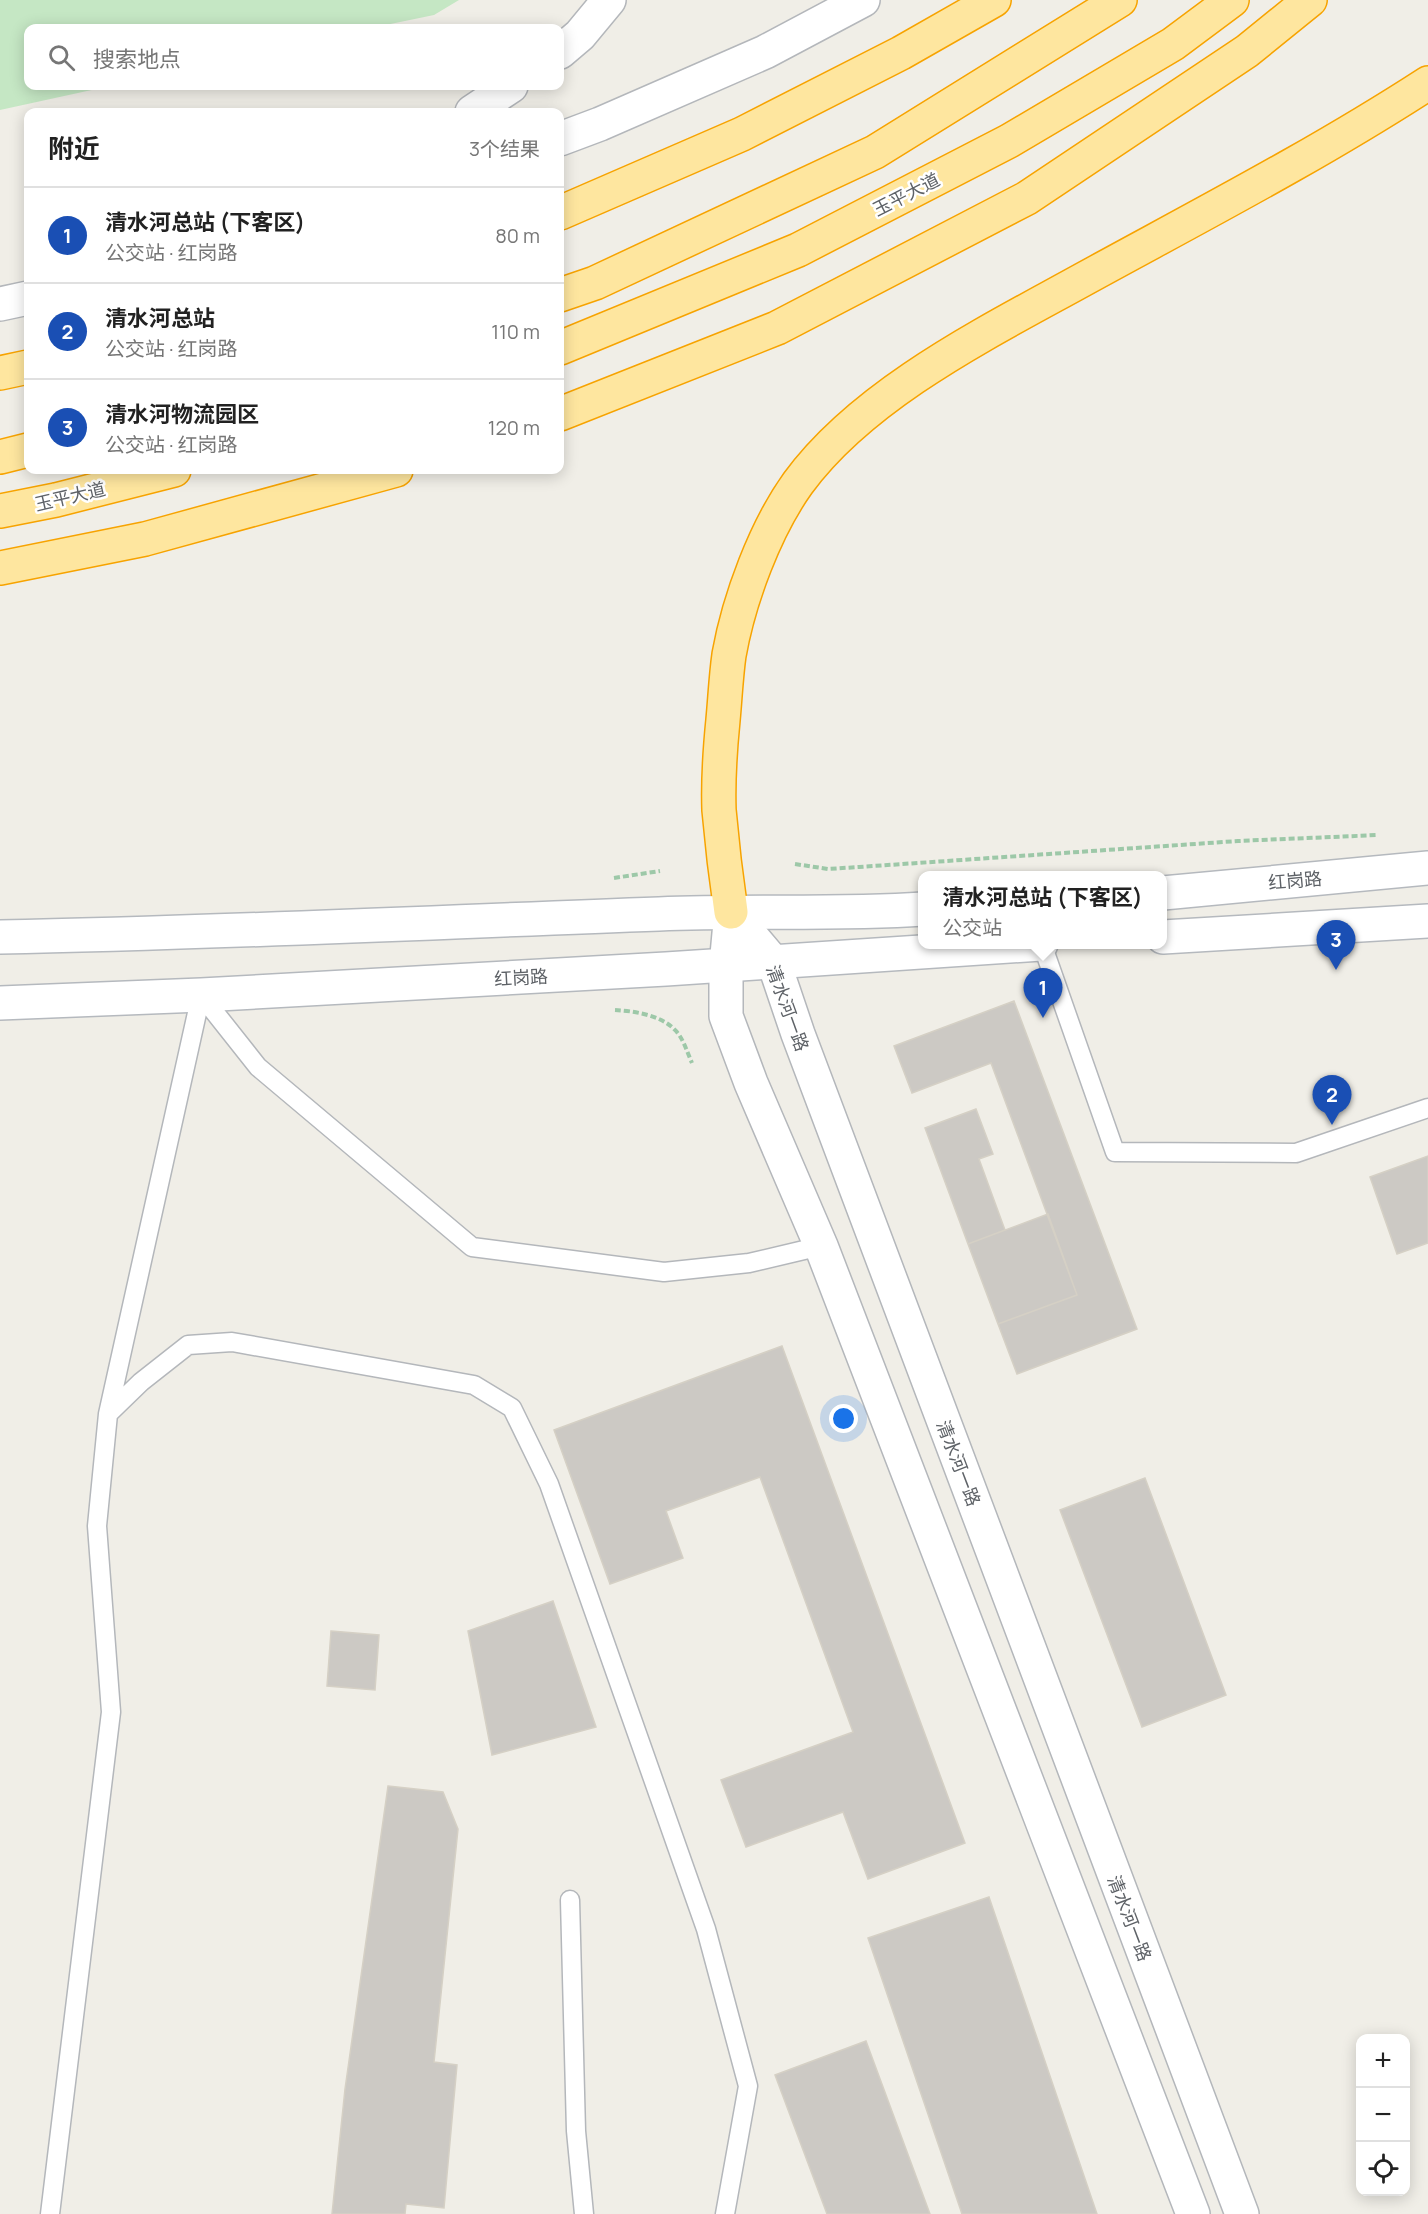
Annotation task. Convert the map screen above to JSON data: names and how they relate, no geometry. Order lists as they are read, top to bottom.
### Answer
{
  "streets": {
    "highway": ["玉平大道"],
    "street": ["红岗路", "清水河一路"]
  },
  "crossings": [
    ["红岗路", "清水河一路"]
  ],
  "page": {
    "search": "搜索地点",
    "heading": ["附近", "3个结果"],
    "list": [
      {
        "mark": "1",
        "name": "清水河总站 (下客区)",
        "note": "公交站 · 红岗路",
        "value": "80 m"
      },
      {
        "mark": "2",
        "name": "清水河总站",
        "note": "公交站 · 红岗路",
        "value": "110 m"
      },
      {
        "mark": "3",
        "name": "清水河物流园区",
        "note": "公交站 · 红岗路",
        "value": "120 m"
      }
    ],
    "popup": ["清水河总站 (下客区)", "公交站"],
    "pins": ["3", "1", "2"],
    "map_buttons": ["+", "−"]
  }
}
